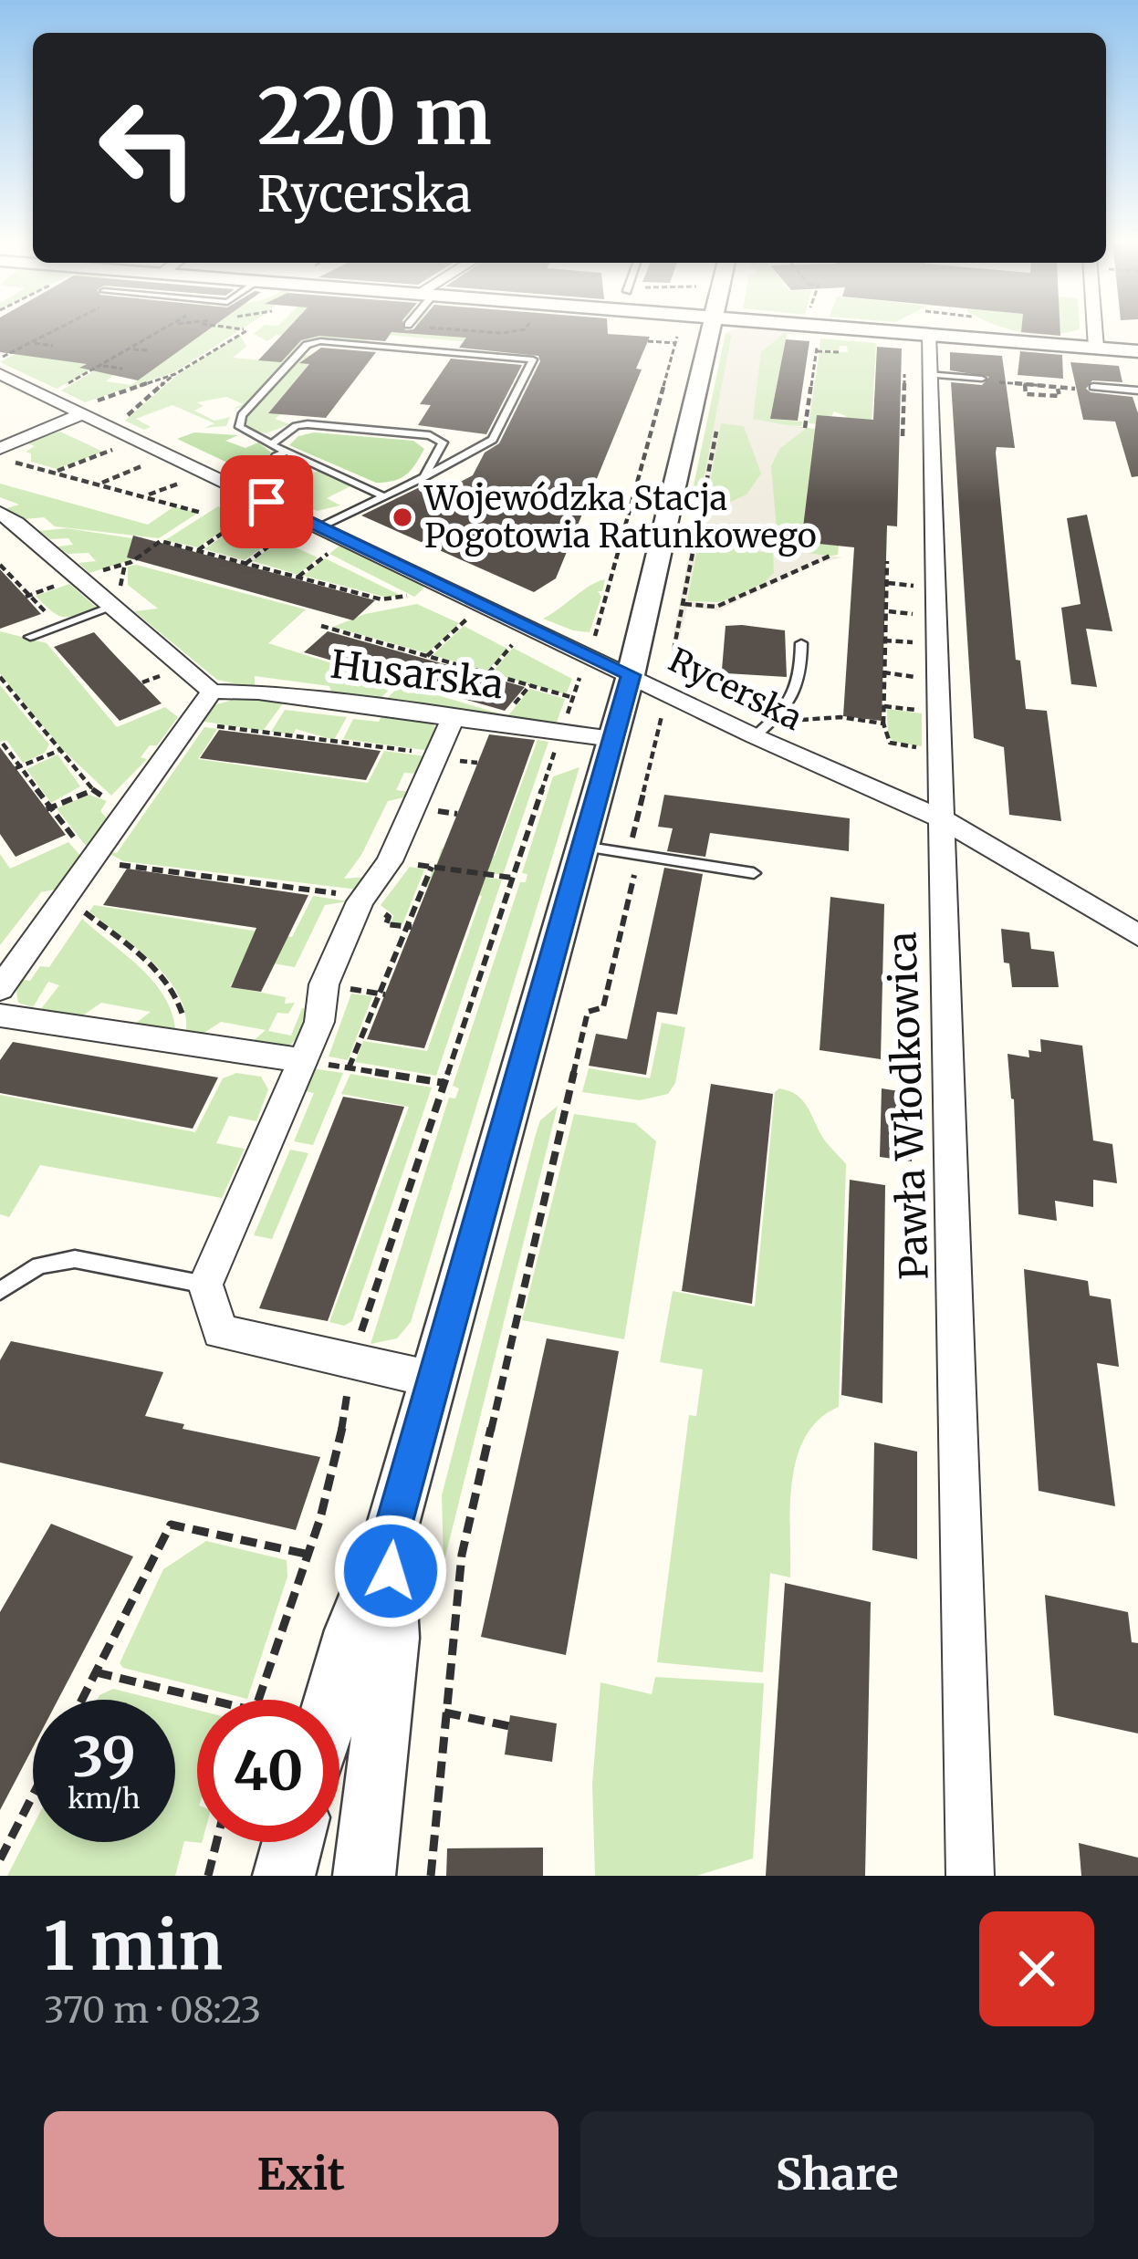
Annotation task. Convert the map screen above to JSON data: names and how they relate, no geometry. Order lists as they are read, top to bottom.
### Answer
{
  "streets": {
    "street": ["Husarska", "Rycerska", "Pawła Włodkowica"]
  },
  "crossings": [
    ["Rycerska", "Pawła Włodkowica"]
  ],
  "places": ["Wojewódzka Stacja Pogotowia Ratunkowego"],
  "page": {
    "turn": ["220 m", "Rycerska"],
    "speed": "39 km/h",
    "limit": "40",
    "heading": ["1 min", "370 m · 08:23"],
    "buttons": ["Exit", "Share"]
  }
}
